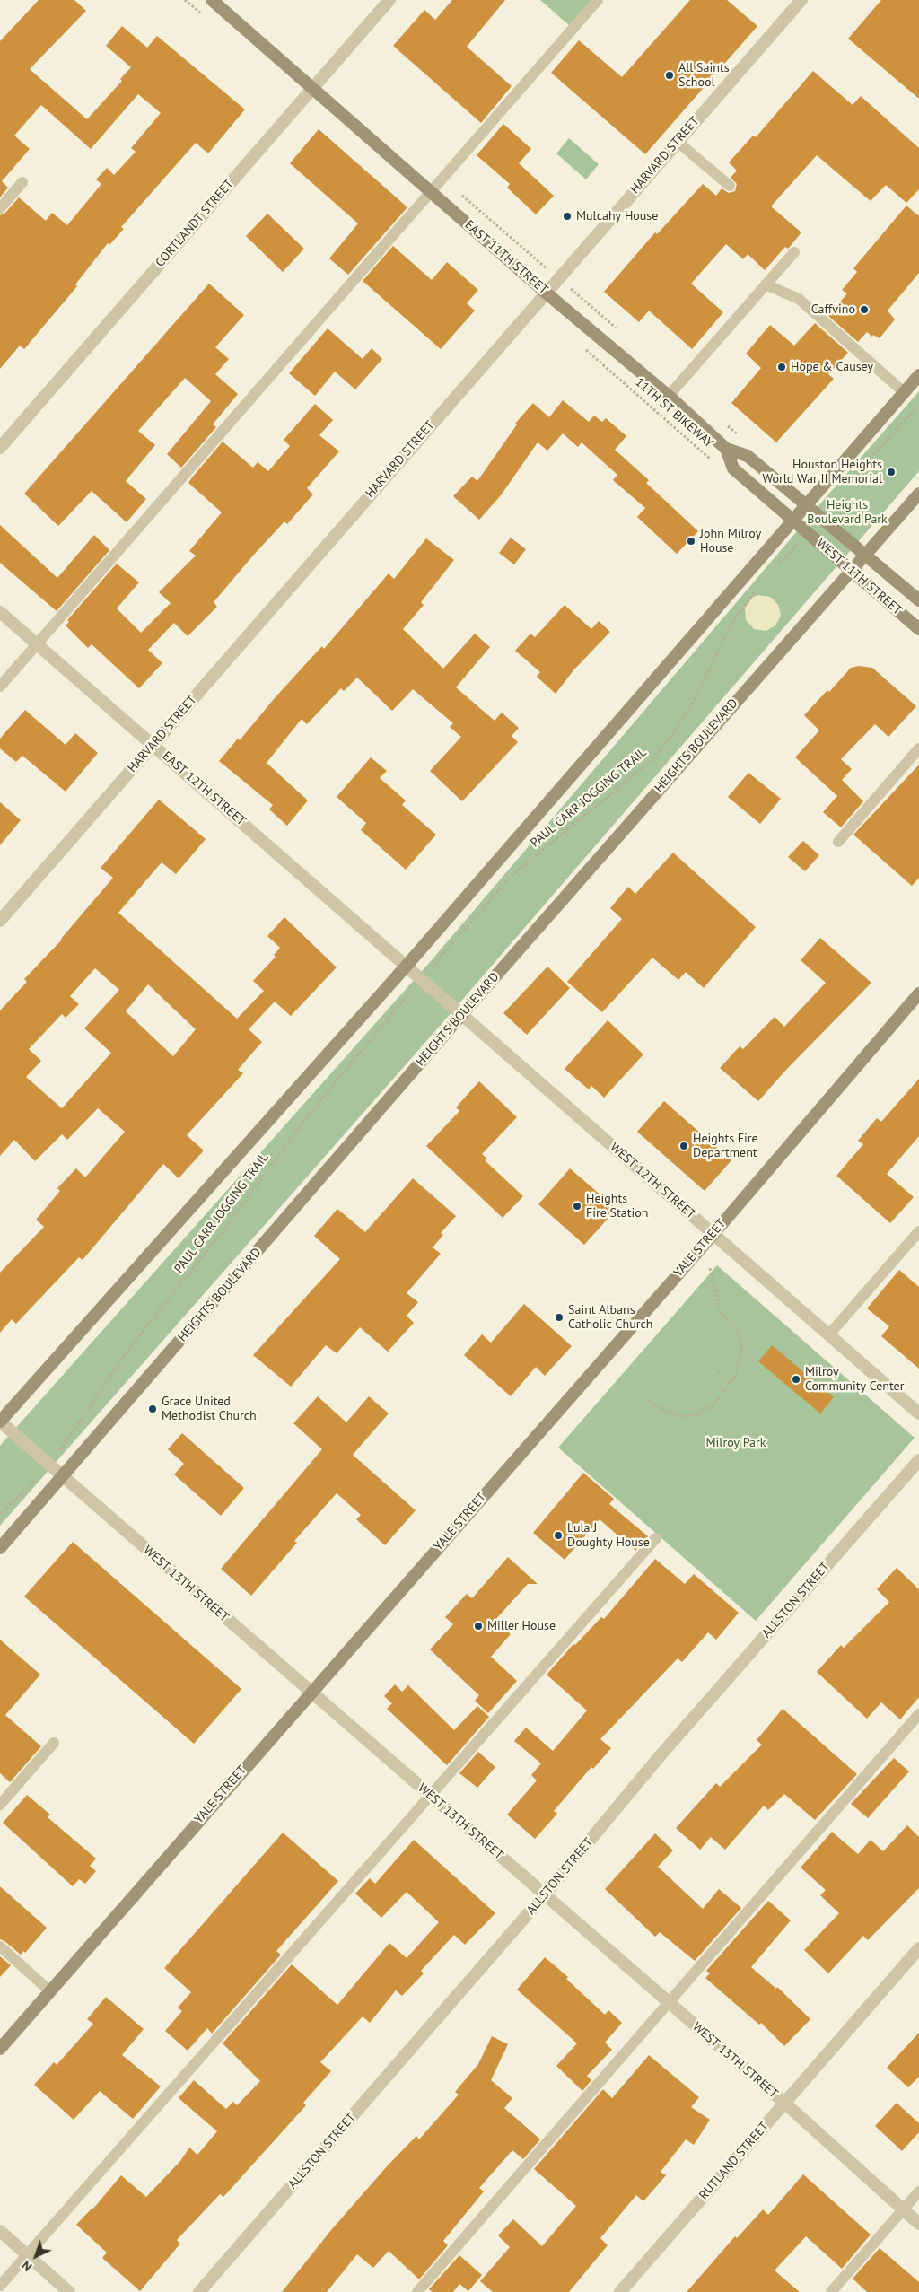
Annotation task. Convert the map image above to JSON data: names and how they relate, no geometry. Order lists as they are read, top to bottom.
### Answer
{
  "streets": {
    "main road": [
      "EAST 11TH STREET",
      "WEST 11TH STREET",
      "HEIGHTS BOULEVARD",
      "YALE STREET"
    ],
    "street": [
      "HARVARD STREET",
      "CORTLANDT STREET",
      "EAST 12TH STREET",
      "WEST 12TH STREET",
      "WEST 13TH STREET",
      "ALLSTON STREET",
      "RUTLAND STREET"
    ],
    "path": ["11TH ST BIKEWAY", "PAUL CARR JOGGING TRAIL"]
  },
  "crossings": [
    ["HARVARD STREET", "EAST 11TH STREET"],
    ["HARVARD STREET", "EAST 12TH STREET"],
    ["CORTLANDT STREET", "EAST 11TH STREET"],
    ["EAST 11TH STREET", "WEST 11TH STREET"],
    ["WEST 11TH STREET", "HEIGHTS BOULEVARD"],
    ["HEIGHTS BOULEVARD", "WEST 12TH STREET"],
    ["HEIGHTS BOULEVARD", "WEST 13TH STREET"],
    ["EAST 12TH STREET", "WEST 12TH STREET"],
    ["WEST 12TH STREET", "YALE STREET"],
    ["YALE STREET", "WEST 13TH STREET"],
    ["WEST 13TH STREET", "ALLSTON STREET"],
    ["WEST 13TH STREET", "RUTLAND STREET"]
  ],
  "parks": ["Heights Boulevard Park", "Milroy Park"],
  "places": [
    "All Saints School",
    "Mulcahy House",
    "Caffvino",
    "Hope & Causey",
    "Houston Heights World War II Memorial",
    "John Milroy House",
    "Heights Fire Department",
    "Heights Fire Station",
    "Saint Albans Catholic Church",
    "Milroy Community Center",
    "Grace United Methodist Church",
    "Lula J Doughty House",
    "Miller House"
  ],
  "north": "bottom left"
}
